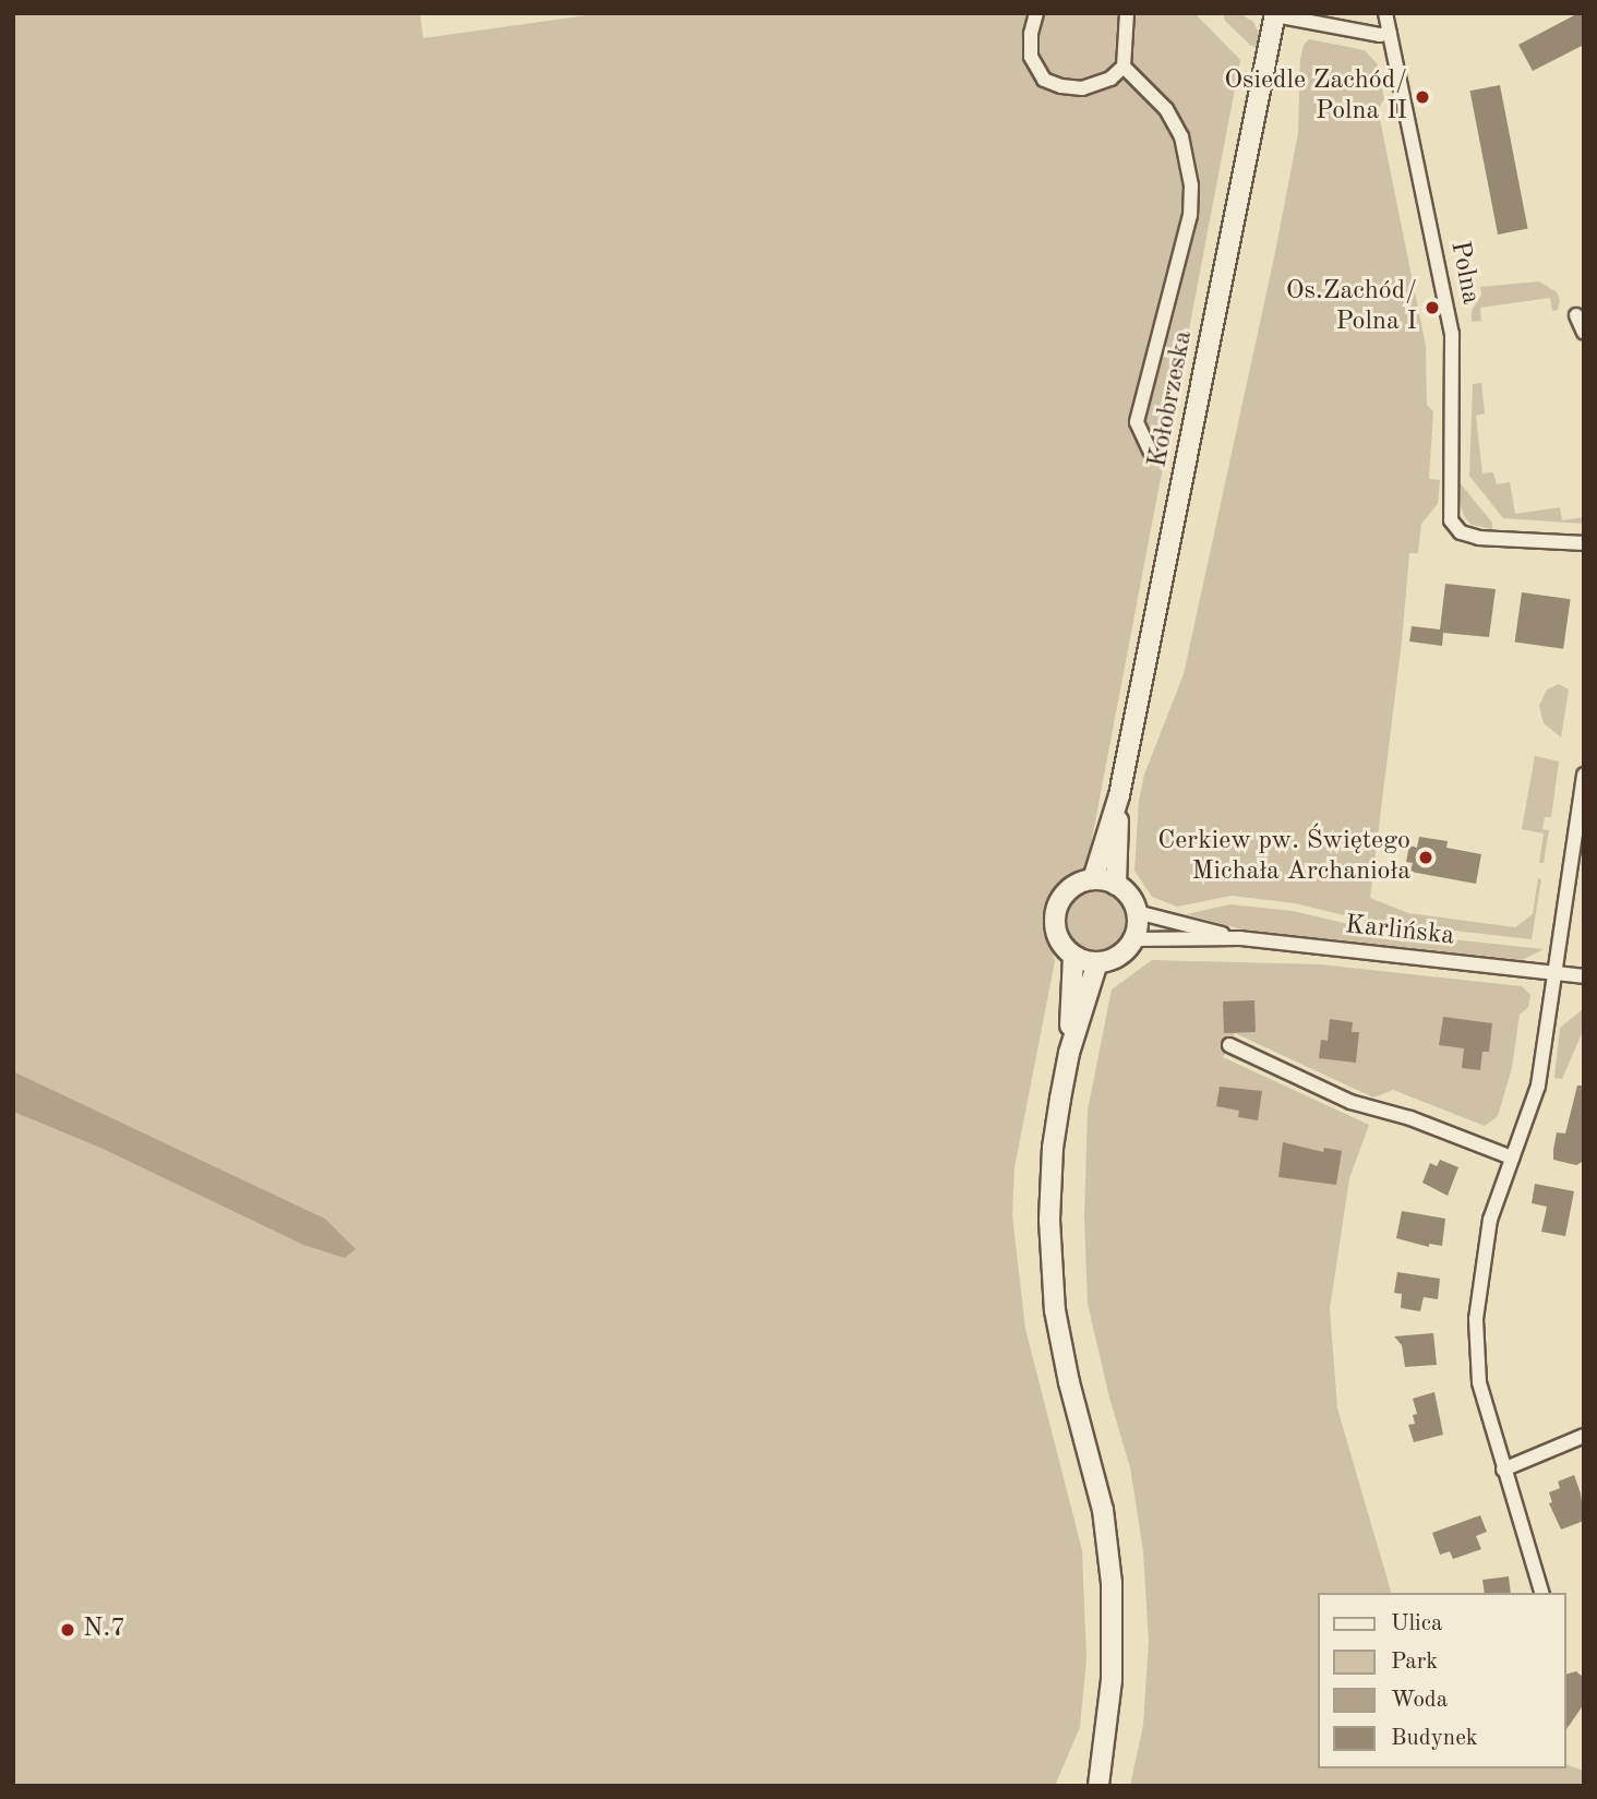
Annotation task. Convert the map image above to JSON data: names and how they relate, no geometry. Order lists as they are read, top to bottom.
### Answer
{
  "streets": {
    "main road": ["Kołobrzeska"],
    "street": ["Polna", "Karlińska"]
  },
  "crossings": [
    ["Kołobrzeska", "Karlińska"]
  ],
  "places": [
    "Osiedle Zachód/ Polna II",
    "Os.Zachód/ Polna I",
    "Cerkiew pw. Świętego Michała Archanioła",
    "N.7"
  ],
  "legend": [
    "Ulica",
    "Park",
    "Woda",
    "Budynek"
  ]
}
